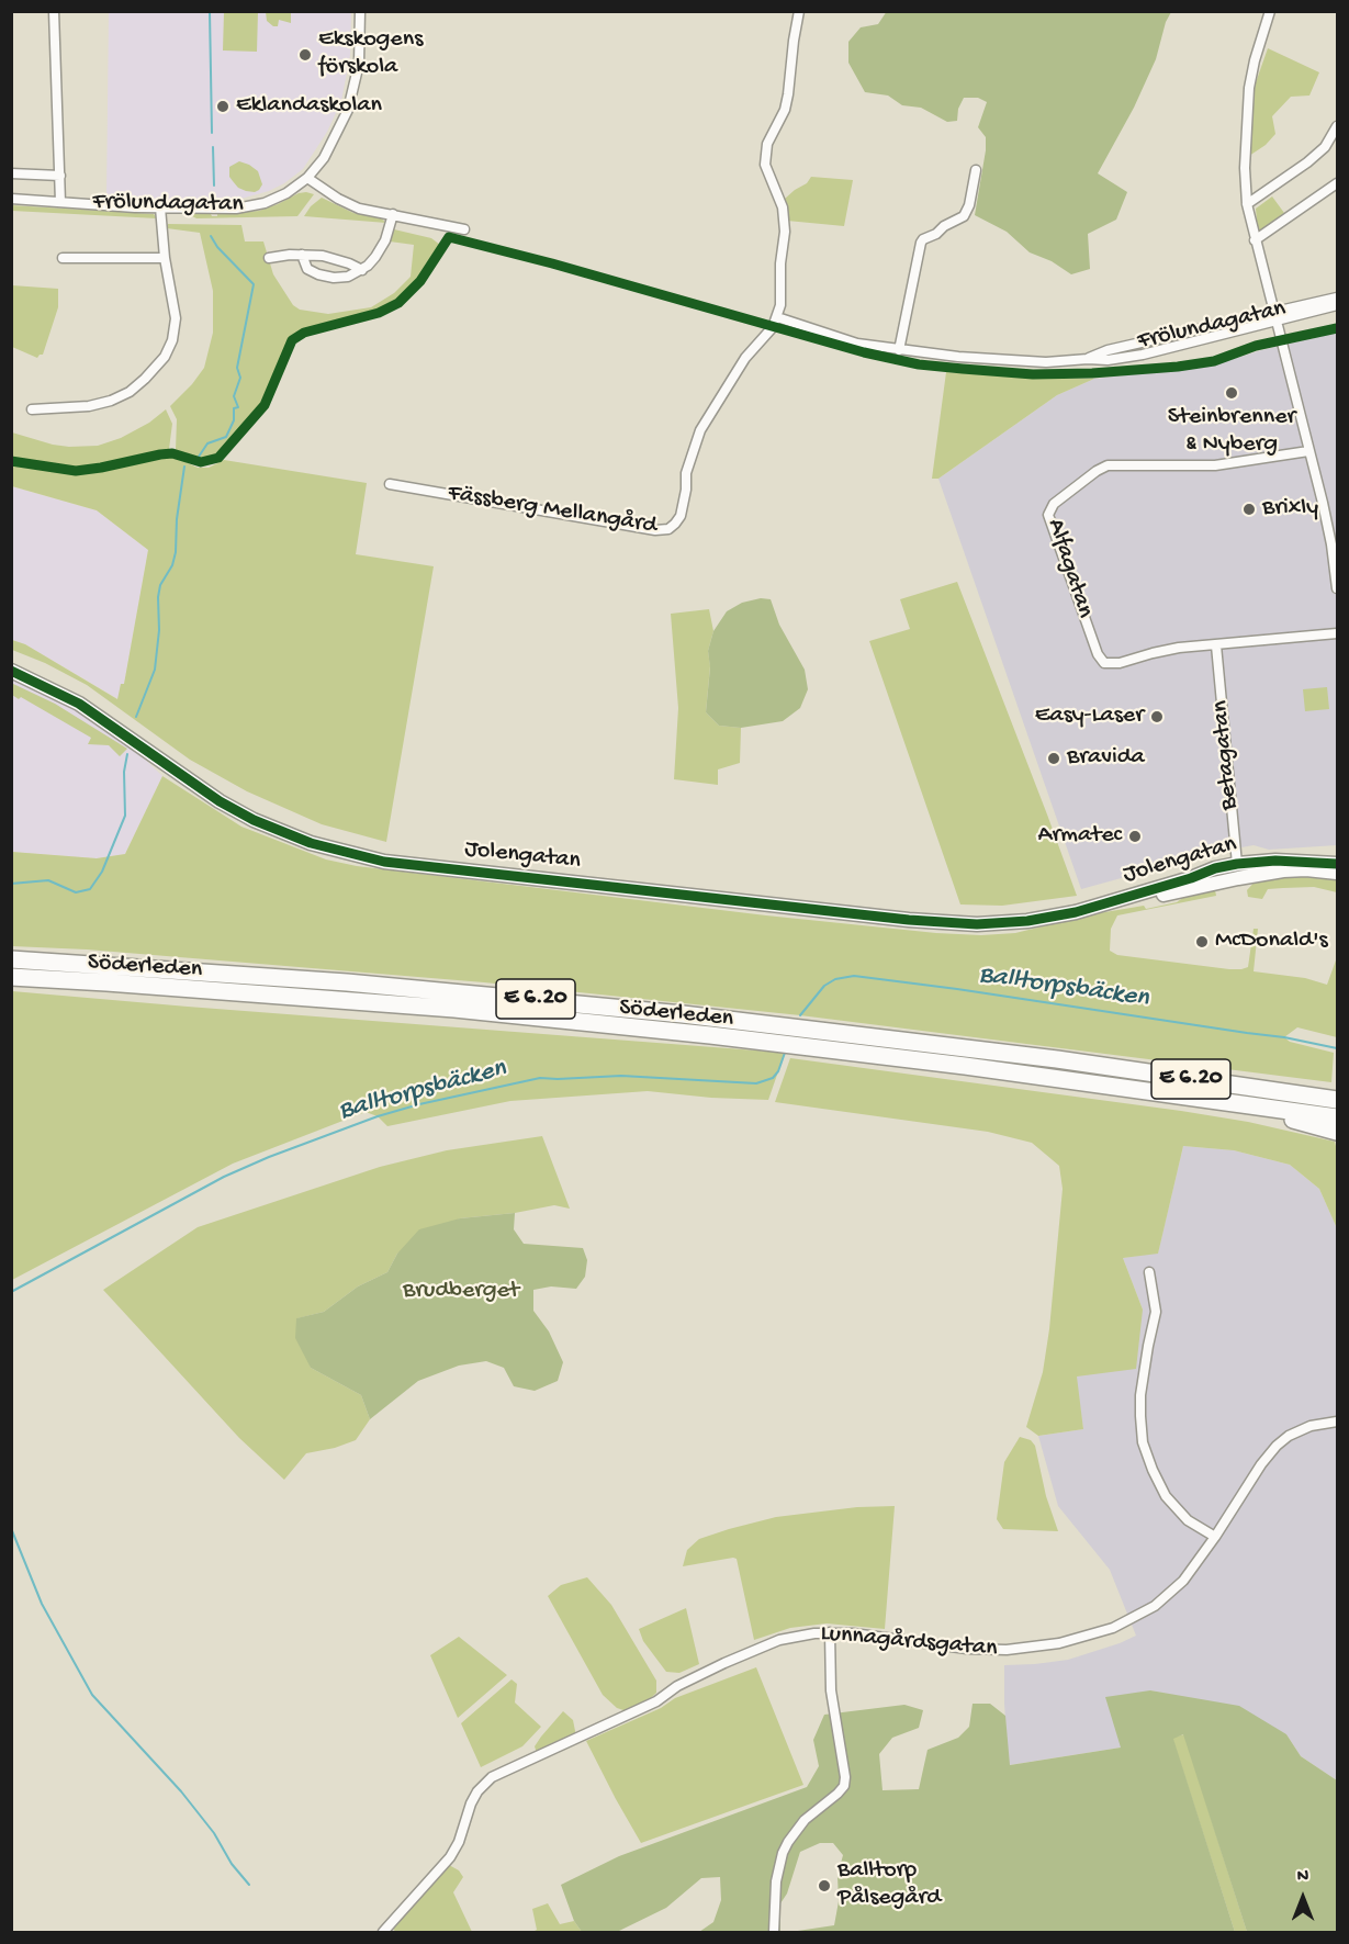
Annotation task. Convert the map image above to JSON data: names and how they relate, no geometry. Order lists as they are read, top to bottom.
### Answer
{
  "streets": {
    "highway": ["Söderleden", "E 6.20"],
    "street": [
      "Frölundagatan",
      "Fässberg Mellangård",
      "Alfagatan",
      "Betagatan",
      "Jolengatan",
      "Lunnagårdsgatan"
    ]
  },
  "crossings": [
    ["Frölundagatan", "Fässberg Mellangård"],
    ["Alfagatan", "Betagatan"],
    ["Betagatan", "Jolengatan"]
  ],
  "water": ["Balltorpsbäcken"],
  "parks": ["Brudberget"],
  "places": [
    "Ekskogens förskola",
    "Eklandaskolan",
    "Steinbrenner & Nyberg",
    "Brixly",
    "Easy-Laser",
    "Bravida",
    "Armatec",
    "McDonald's",
    "Balltorp Pålsegård"
  ],
  "north": "top"
}
